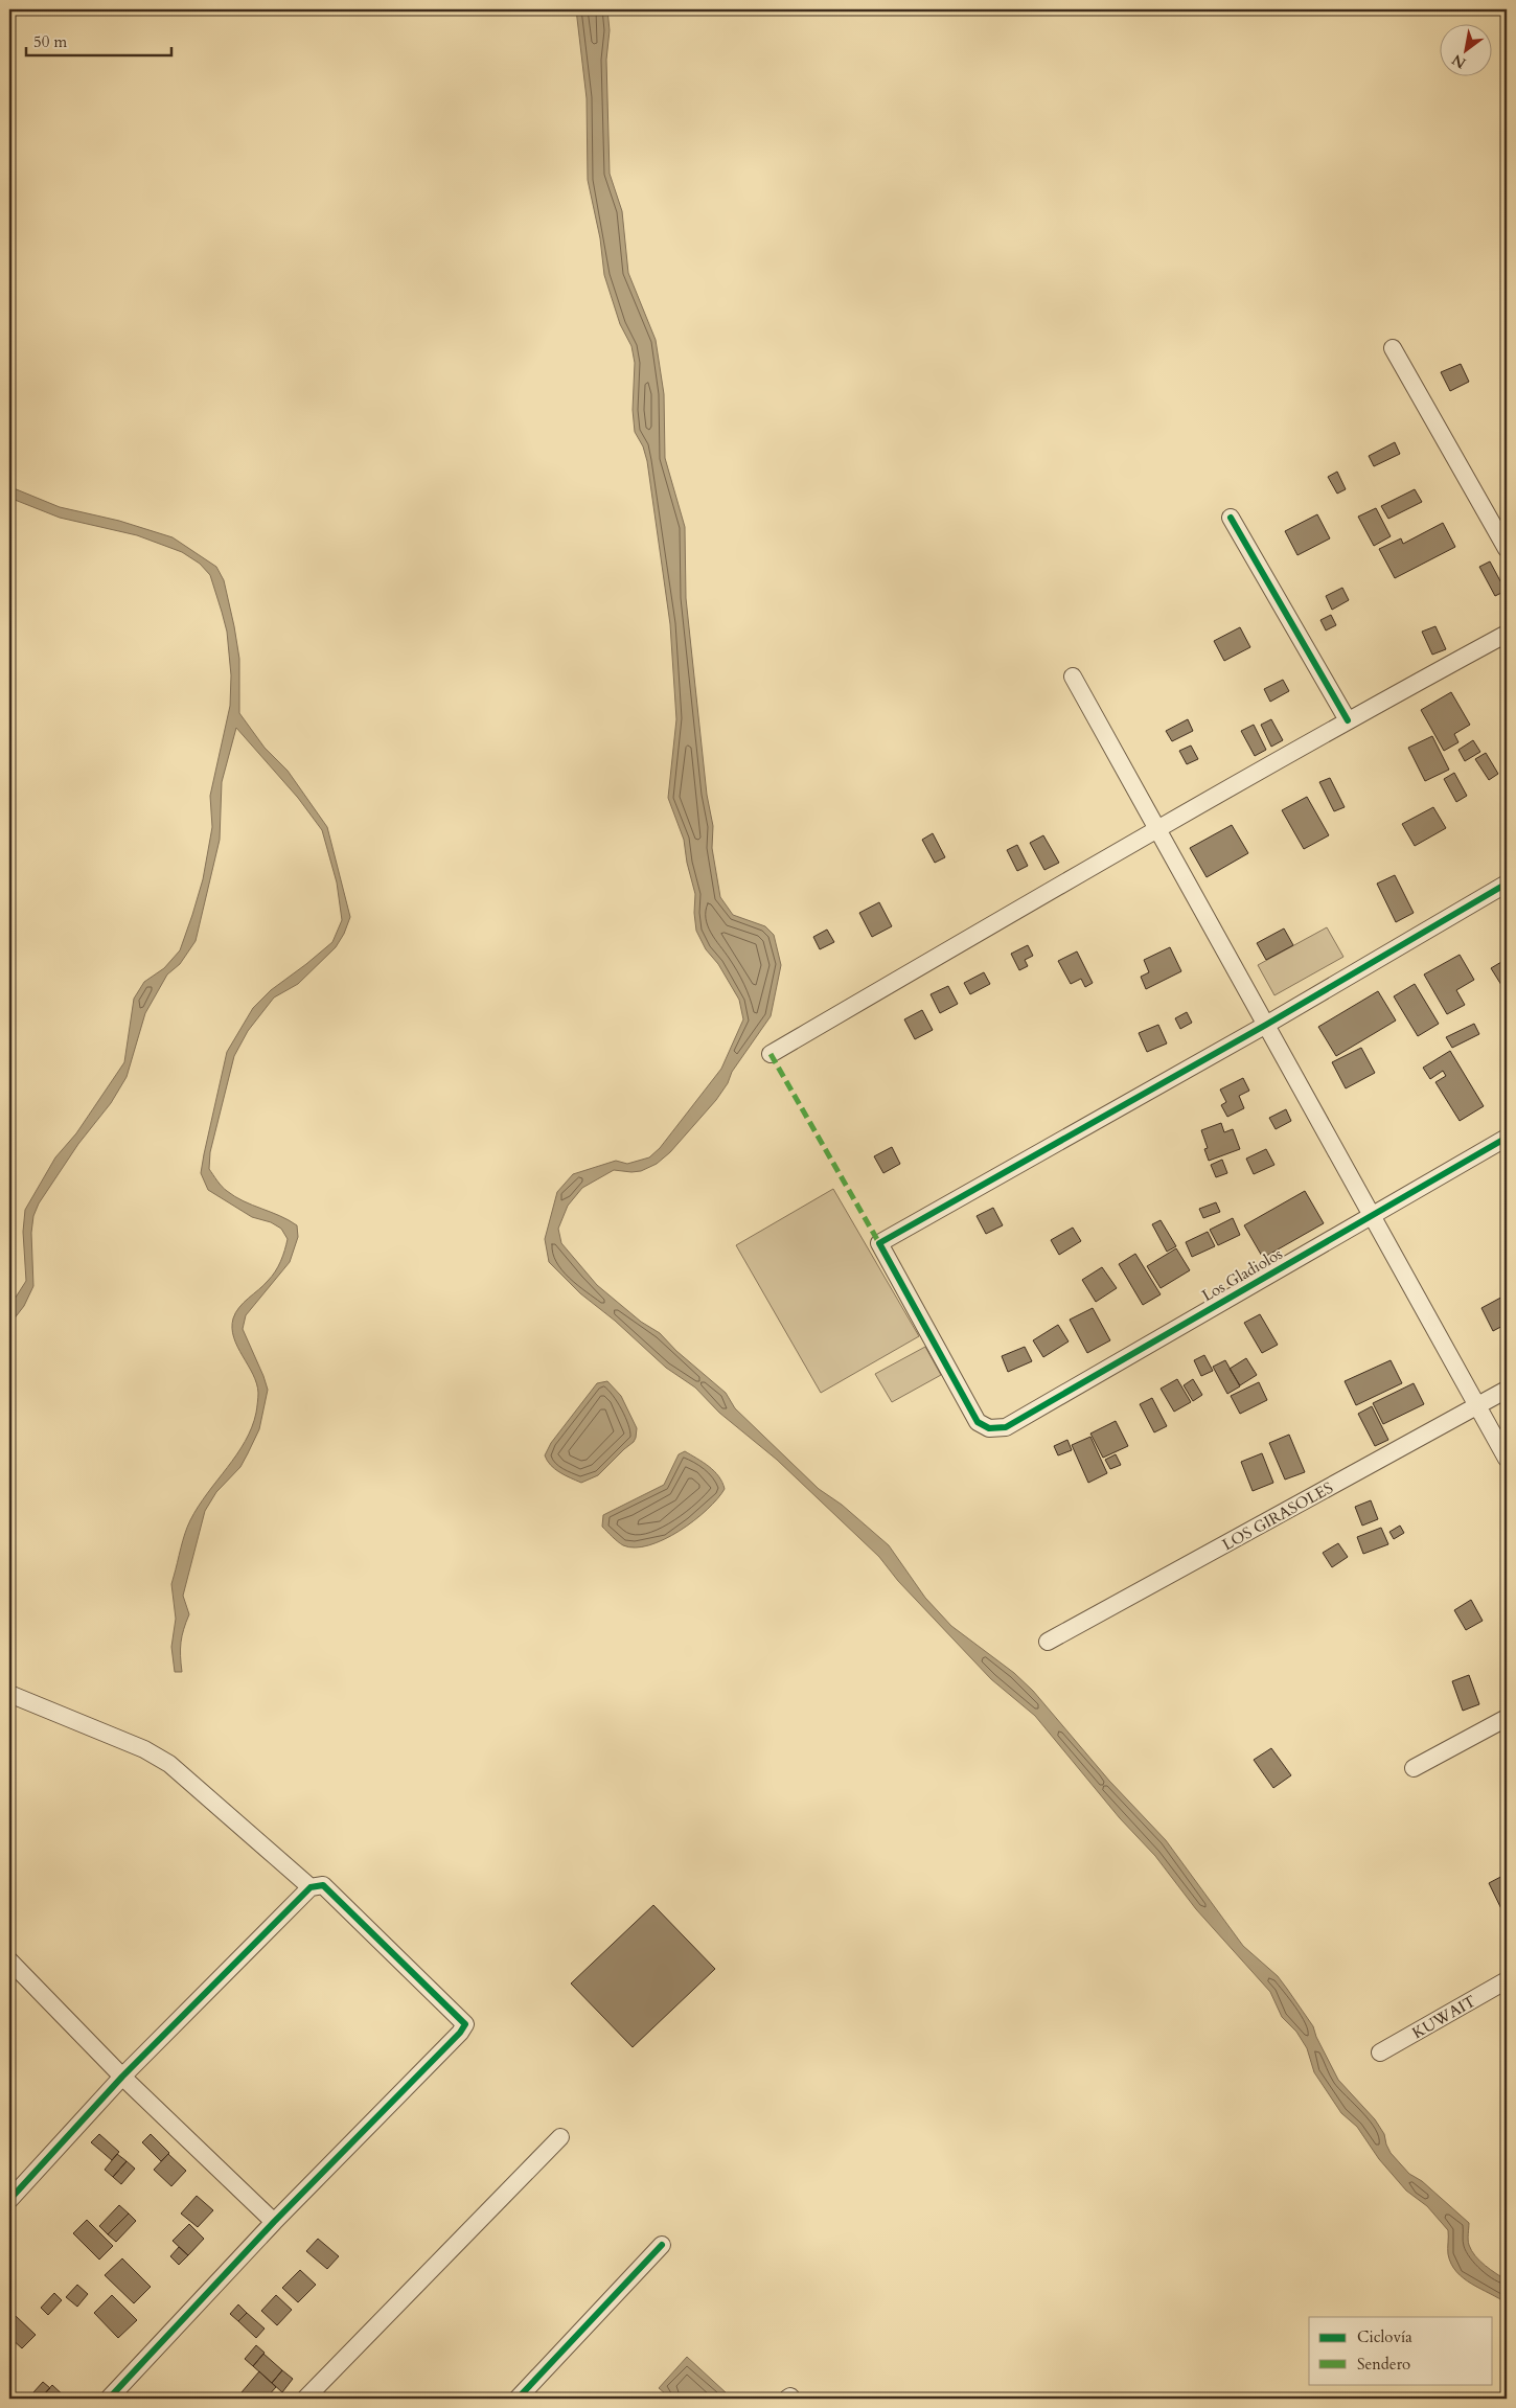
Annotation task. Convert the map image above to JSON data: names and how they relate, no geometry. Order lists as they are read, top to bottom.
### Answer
{
  "streets": {
    "street": ["Los Gladiolos", "LOS GIRASOLES", "KUWAIT"]
  },
  "legend": ["Ciclovía", "Sendero"],
  "scale_bar": "50 m",
  "north": "bottom left"
}
